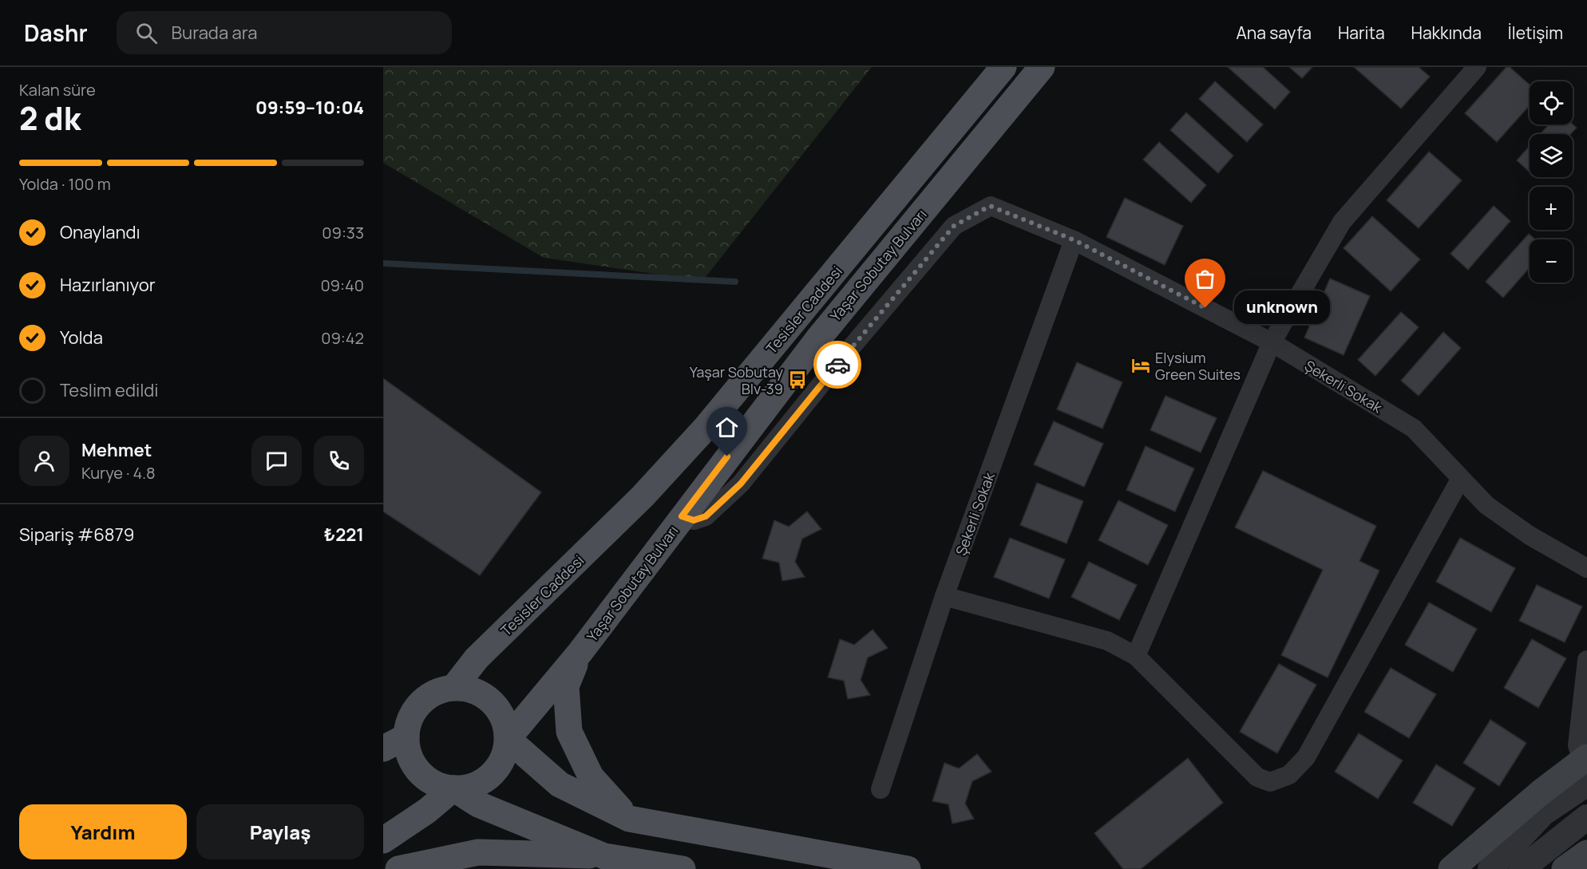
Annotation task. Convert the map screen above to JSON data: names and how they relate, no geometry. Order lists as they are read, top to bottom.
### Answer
{
  "streets": {
    "main road": ["Yaşar Sobutay Bulvarı", "Tesisler Caddesi"],
    "street": ["Şekerli Sokak"]
  },
  "crossings": [
    ["Yaşar Sobutay Bulvarı", "Tesisler Caddesi"],
    ["Yaşar Sobutay Bulvarı", "Şekerli Sokak"]
  ],
  "places": {
    "other": ["unknown"],
    "hotel": ["Elysium Green Suites"],
    "bus stop": ["Yaşar Sobutay Blv-39"]
  },
  "page": {
    "header": "Dashr",
    "search": "Burada ara",
    "nav": [
      "Ana sayfa",
      "Harita",
      "Hakkında",
      "İletişim"
    ],
    "heading": ["2 dk", "Kalan süre", "09:59–10:04"],
    "panel": [
      "Mehmet",
      "Kurye · 4.8",
      "Sipariş #6879",
      "₺221"
    ],
    "map_buttons": ["+", "−"],
    "bar": "Yolda · 100 m",
    "list": [
      ["Onaylandı", "09:33"],
      ["Hazırlanıyor", "09:40"],
      ["Yolda", "09:42"],
      "Teslim edildi"
    ],
    "bubble": "unknown",
    "buttons": ["Yardım", "Paylaş"]
  }
}
